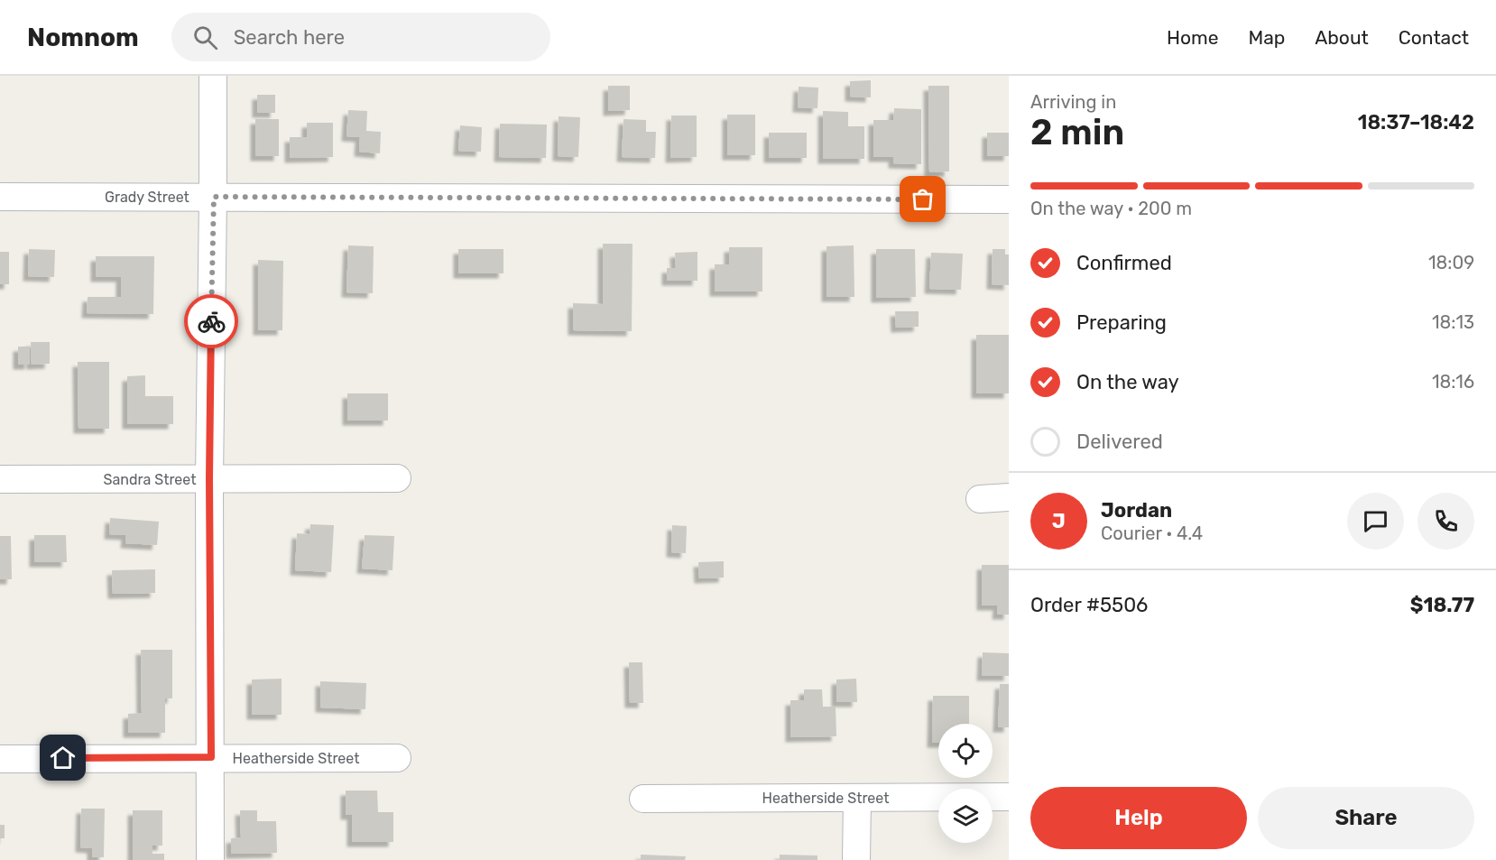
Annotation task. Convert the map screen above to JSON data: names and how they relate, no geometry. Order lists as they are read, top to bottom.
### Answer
{
  "streets": {
    "street": ["Grady Street", "Sandra Street", "Heatherside Street"]
  },
  "page": {
    "header": "Nomnom",
    "search": "Search here",
    "nav": [
      "Home",
      "Map",
      "About",
      "Contact"
    ],
    "heading": ["2 min", "Arriving in", "18:37–18:42"],
    "panel": [
      "Jordan",
      "Courier · 4.4",
      "Order #5506",
      "$18.77"
    ],
    "bar": "On the way · 200 m",
    "list": [
      ["Confirmed", "18:09"],
      ["Preparing", "18:13"],
      ["On the way", "18:16"],
      "Delivered"
    ],
    "round": "J",
    "buttons": ["Help", "Share"]
  }
}
